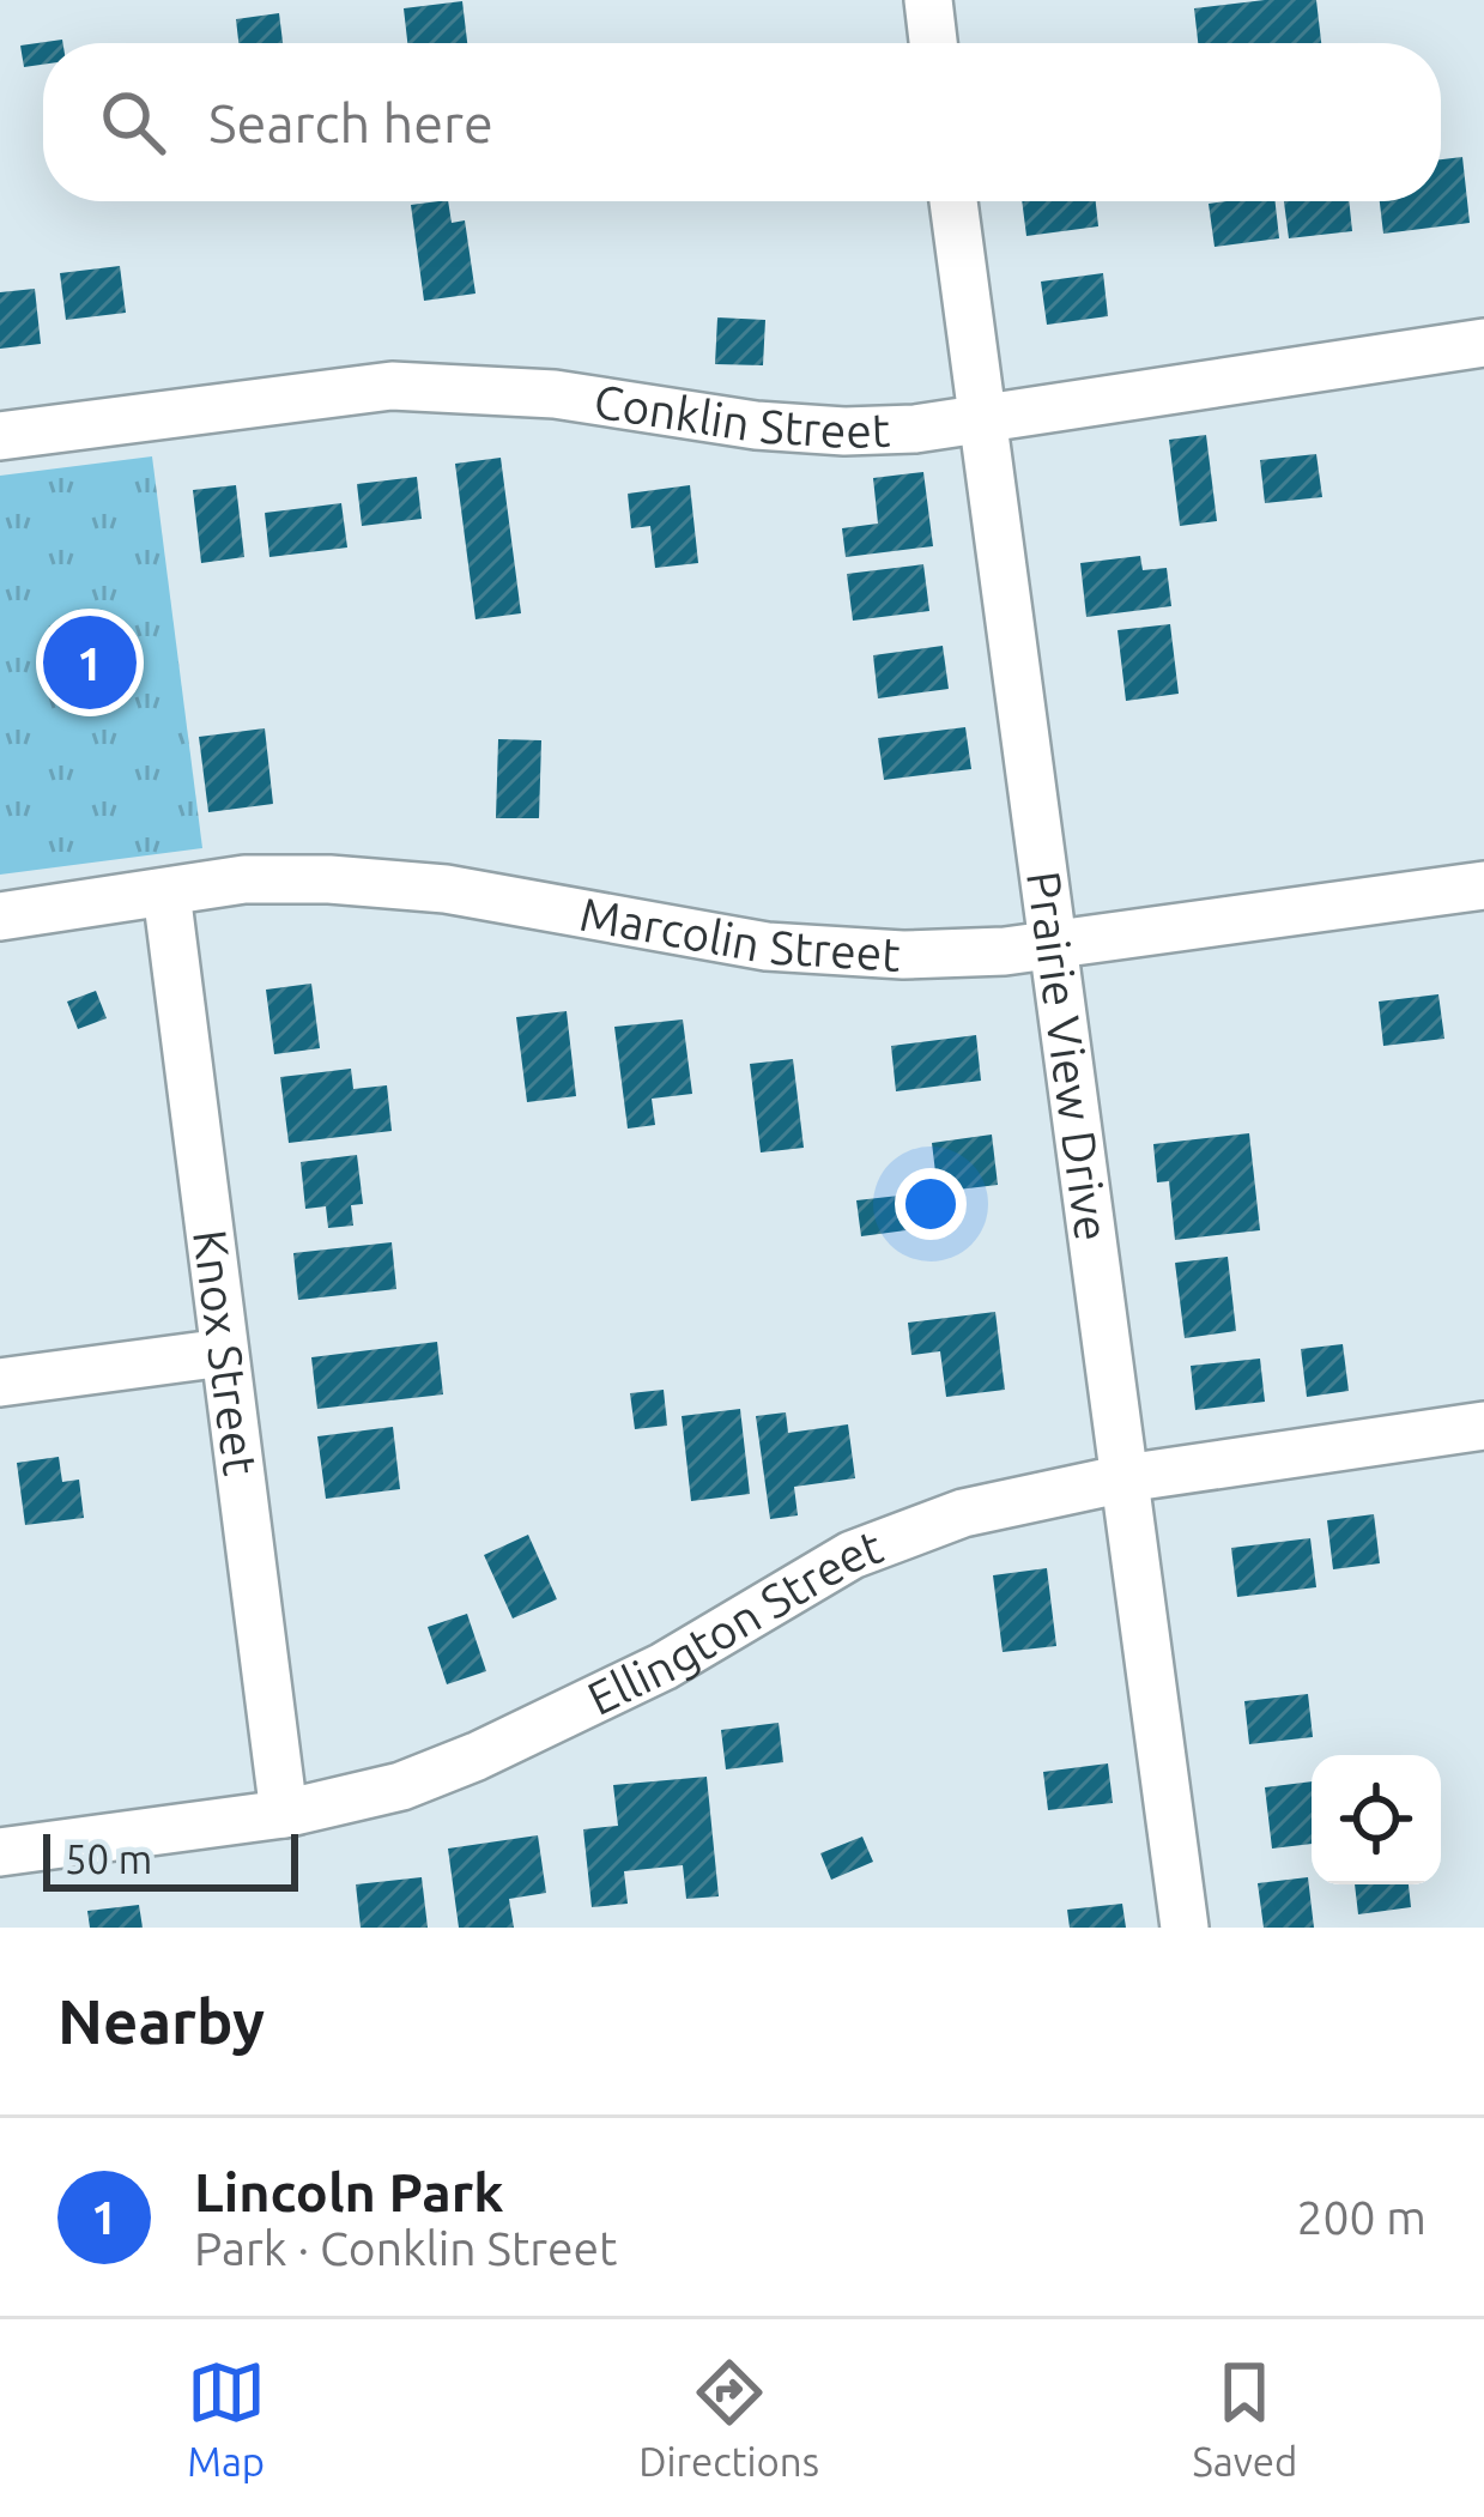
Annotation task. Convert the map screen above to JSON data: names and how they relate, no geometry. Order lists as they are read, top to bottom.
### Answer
{
  "streets": {
    "street": [
      "Conklin Street",
      "Marcolin Street",
      "Prairie View Drive",
      "Knox Street",
      "Ellington Street"
    ]
  },
  "crossings": [
    ["Conklin Street", "Prairie View Drive"],
    ["Marcolin Street", "Prairie View Drive"],
    ["Marcolin Street", "Knox Street"],
    ["Prairie View Drive", "Ellington Street"],
    ["Knox Street", "Ellington Street"]
  ],
  "scale_bar": "50 m",
  "page": {
    "search": "Search here",
    "pins": "1",
    "scale": "50 m",
    "heading": "Nearby",
    "list": [
      {
        "mark": "1",
        "name": "Lincoln Park",
        "note": "Park · Conklin Street",
        "value": "200 m"
      }
    ],
    "nav": ["Map", "Directions", "Saved"]
  }
}
